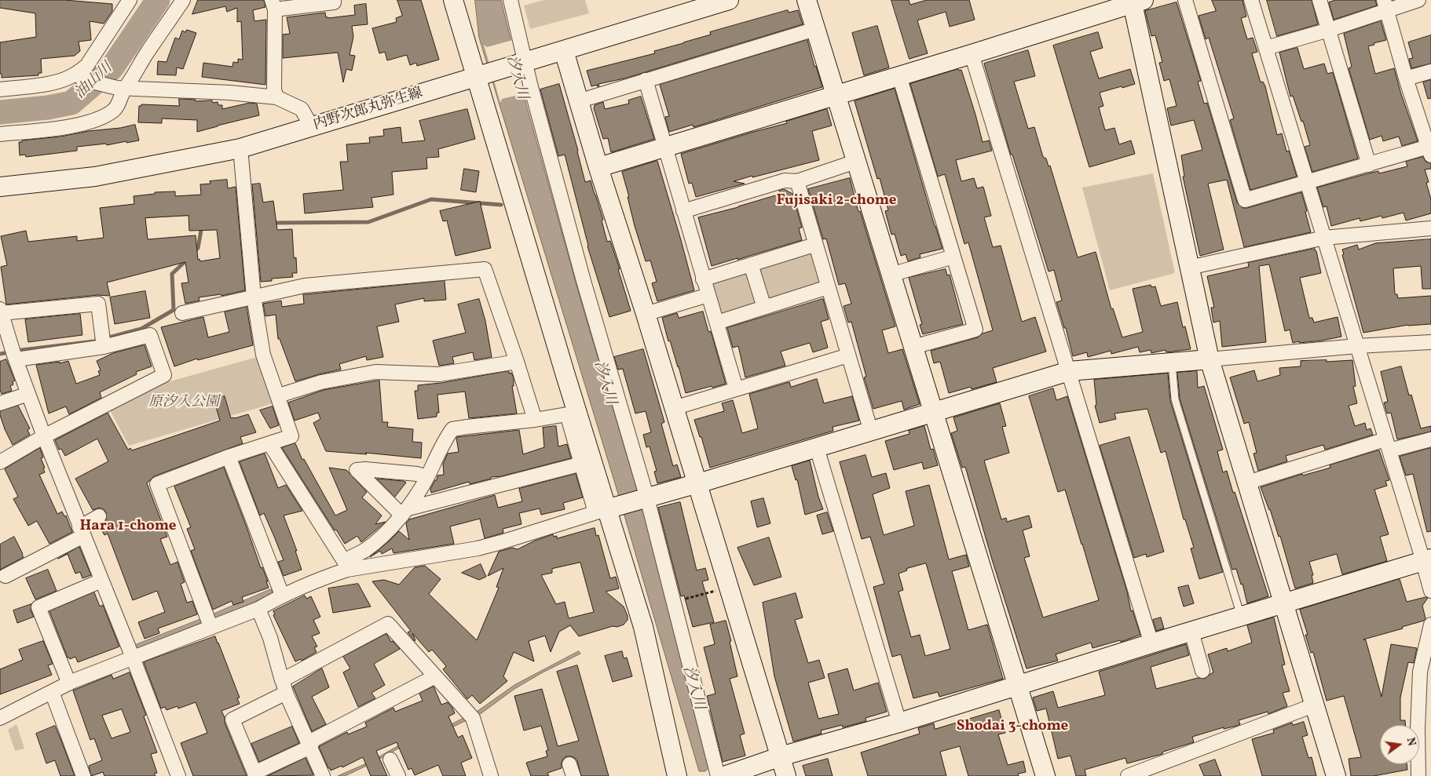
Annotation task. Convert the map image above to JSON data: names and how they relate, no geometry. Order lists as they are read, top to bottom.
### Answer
{
  "streets": {
    "street": ["内野次郎丸弥生線"]
  },
  "districts": ["Fujisaki 2-chome", "Hara 1-chome", "Shodai 3-chome"],
  "water": ["汐入川", "油山川"],
  "parks": ["原汐入公園"],
  "north": "right"
}
